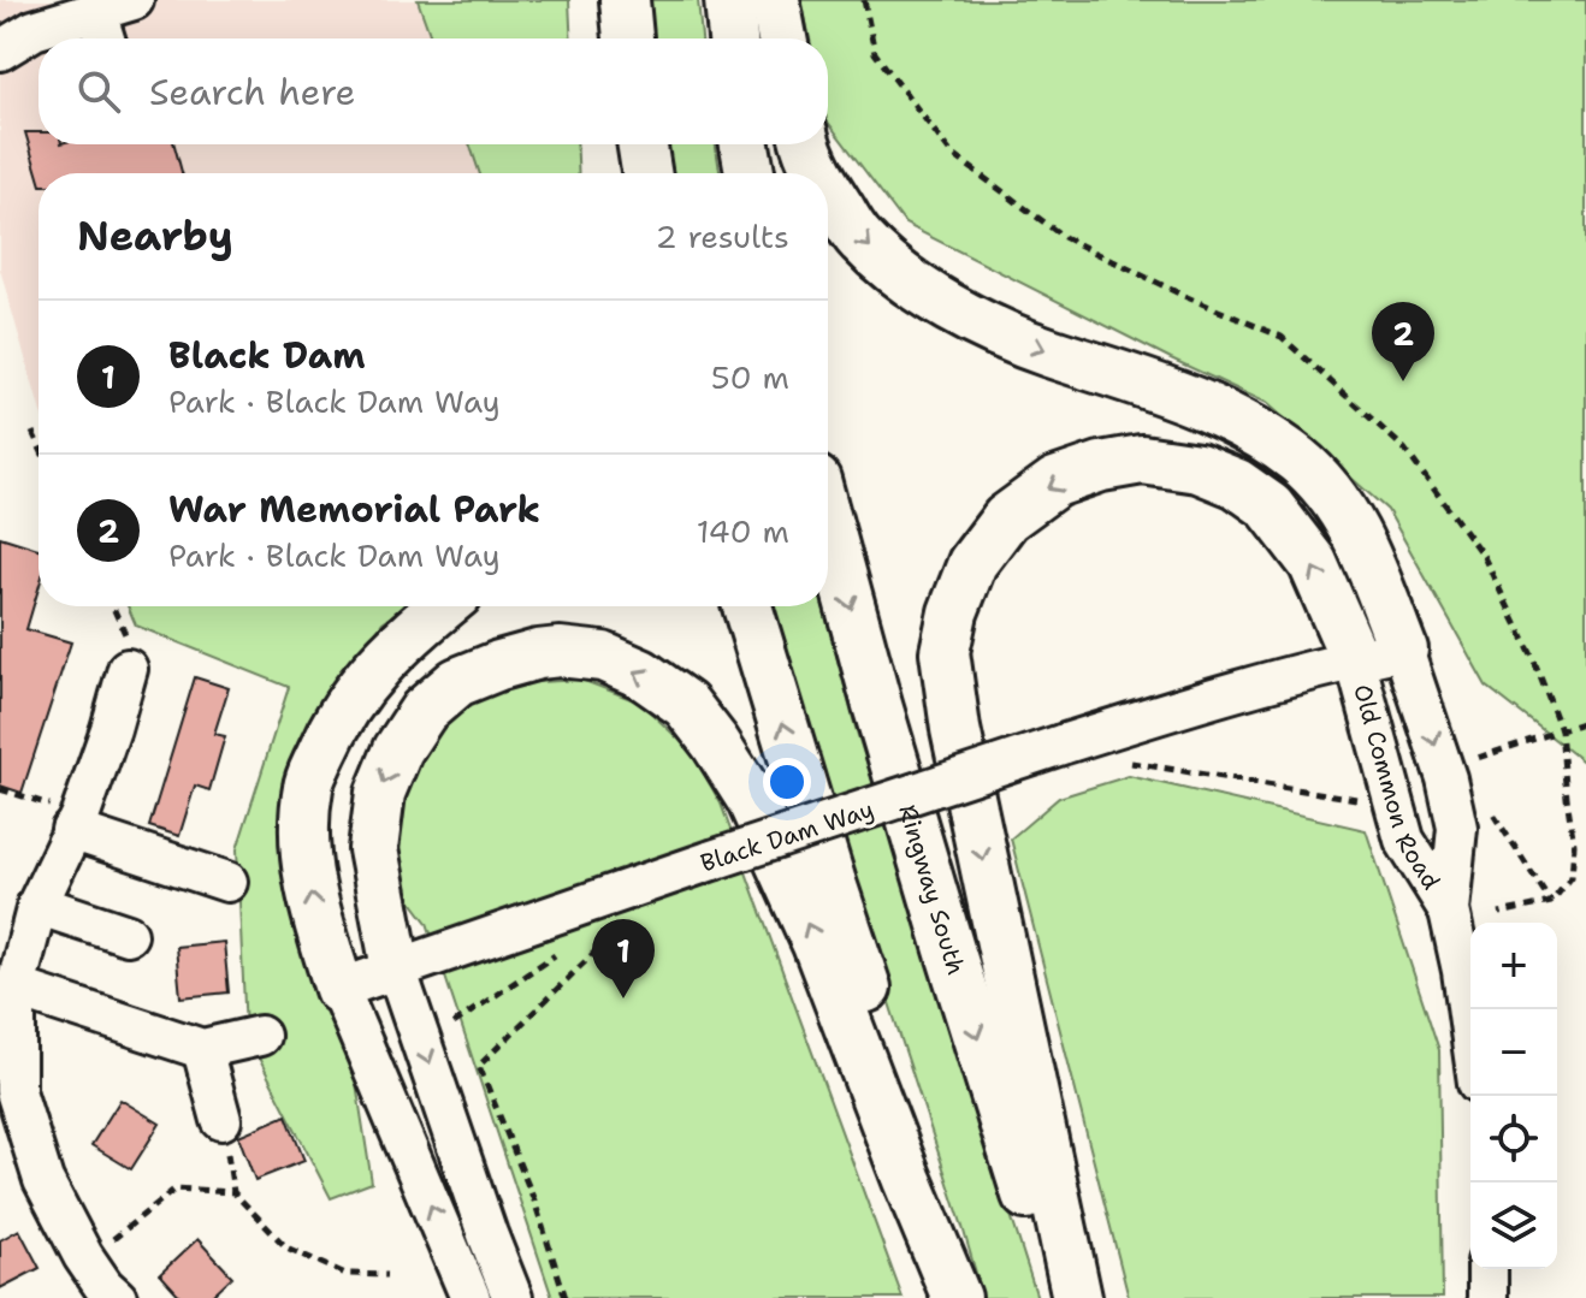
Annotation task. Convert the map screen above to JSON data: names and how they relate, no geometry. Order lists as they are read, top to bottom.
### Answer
{
  "streets": {
    "main road": ["Ringway South"],
    "street": ["Old Common Road", "Black Dam Way"]
  },
  "crossings": [
    ["Old Common Road", "Black Dam Way"]
  ],
  "page": {
    "search": "Search here",
    "heading": ["Nearby", "2 results"],
    "list": [
      {
        "mark": "1",
        "name": "Black Dam",
        "note": "Park · Black Dam Way",
        "value": "50 m"
      },
      {
        "mark": "2",
        "name": "War Memorial Park",
        "note": "Park · Black Dam Way",
        "value": "140 m"
      }
    ],
    "pins": ["2", "1"],
    "map_buttons": ["+", "−"]
  }
}
